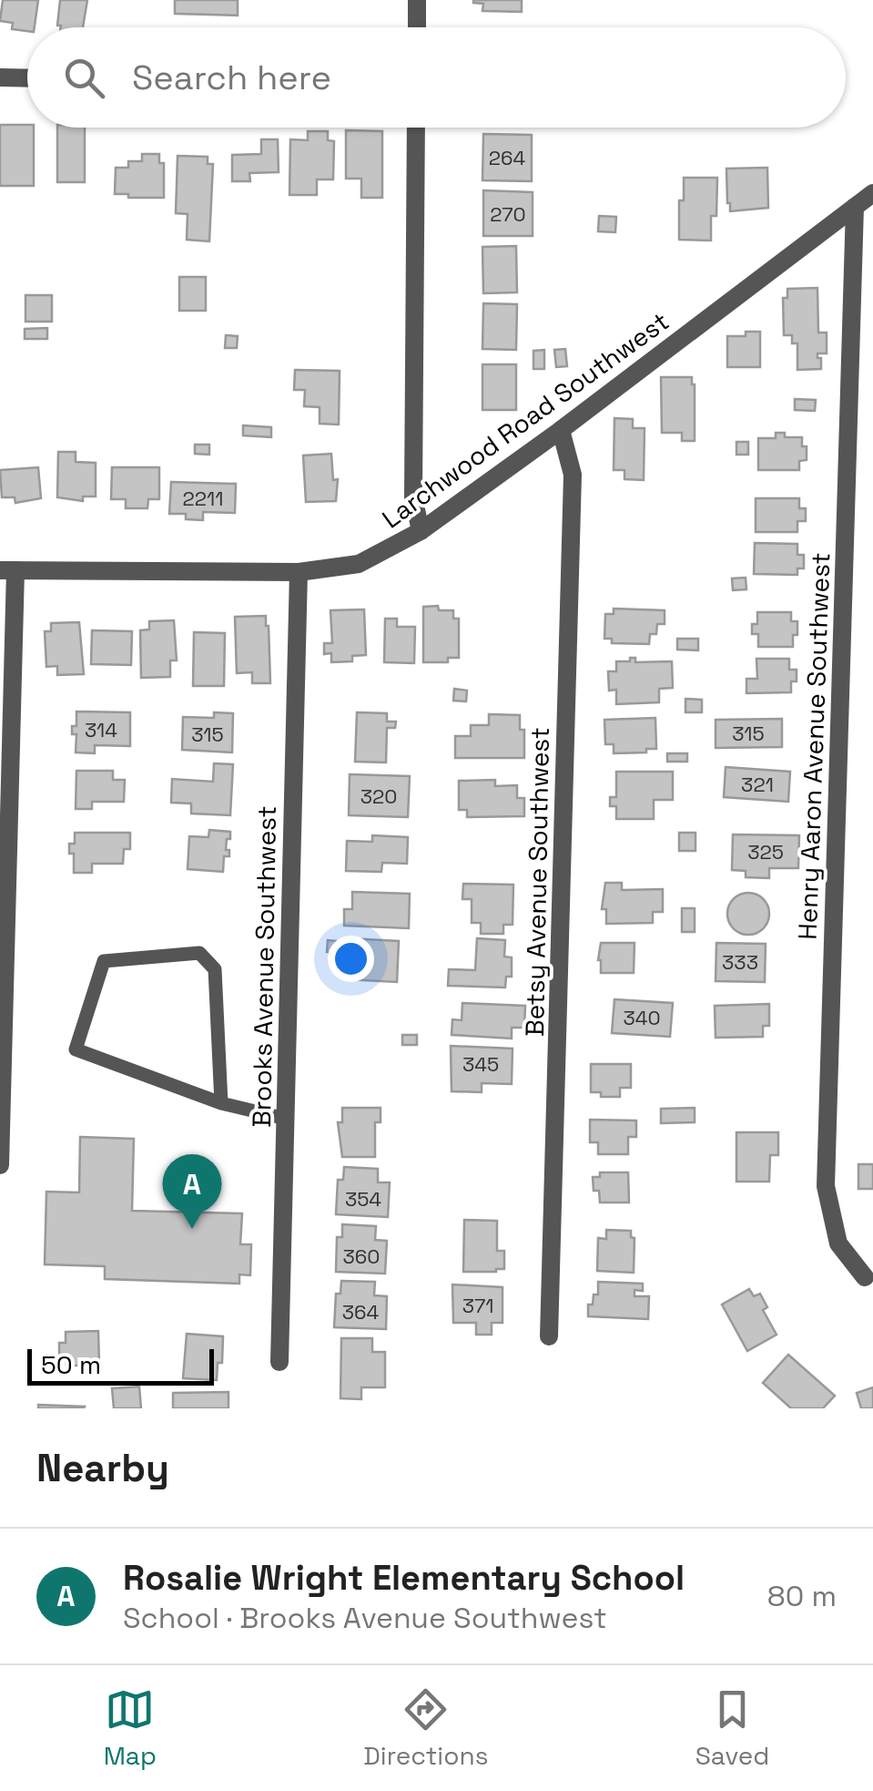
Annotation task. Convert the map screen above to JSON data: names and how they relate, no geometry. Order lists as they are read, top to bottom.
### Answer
{
  "streets": {
    "street": [
      "Larchwood Road Southwest",
      "Henry Aaron Avenue Southwest",
      "Betsy Avenue Southwest",
      "Brooks Avenue Southwest"
    ]
  },
  "crossings": [
    ["Larchwood Road Southwest", "Henry Aaron Avenue Southwest"],
    ["Larchwood Road Southwest", "Betsy Avenue Southwest"],
    ["Larchwood Road Southwest", "Brooks Avenue Southwest"]
  ],
  "house_numbers": [
    "264",
    "270",
    "2211",
    "314",
    "315",
    "315",
    "321",
    "320",
    "325",
    "333",
    "340",
    "345",
    "354",
    "360",
    "371",
    "364"
  ],
  "scale_bar": "50 m",
  "page": {
    "search": "Search here",
    "pins": "A",
    "scale": "50 m",
    "heading": "Nearby",
    "list": [
      {
        "mark": "A",
        "name": "Rosalie Wright Elementary School",
        "note": "School · Brooks Avenue Southwest",
        "value": "80 m"
      }
    ],
    "nav": ["Map", "Directions", "Saved"]
  }
}
